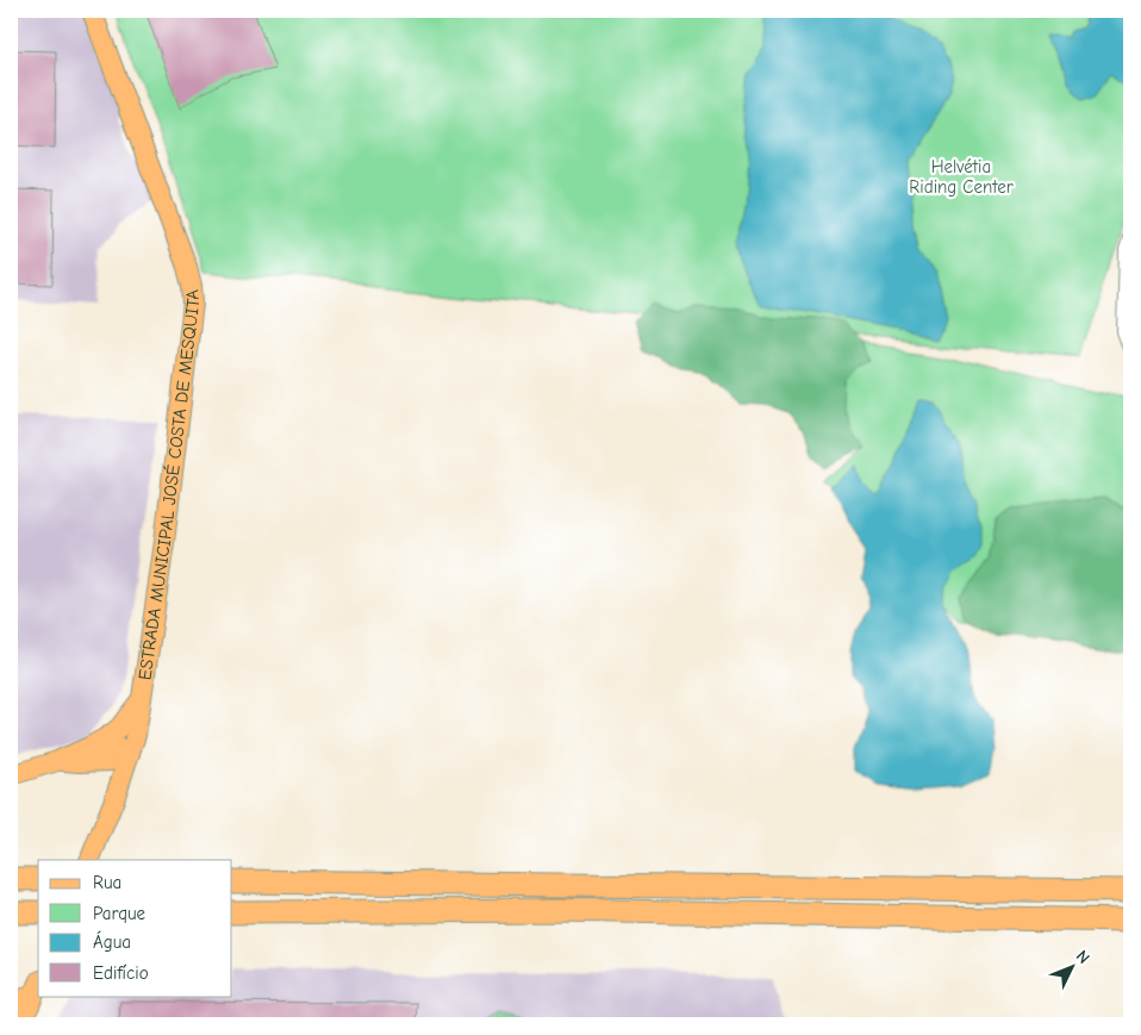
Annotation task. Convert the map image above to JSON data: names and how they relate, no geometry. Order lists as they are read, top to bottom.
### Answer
{
  "streets": {
    "main road": ["ESTRADA MUNICIPAL JOSÉ COSTA DE MESQUITA"]
  },
  "parks": ["Helvétia Riding Center"],
  "legend": [
    "Rua",
    "Parque",
    "Água",
    "Edifício"
  ],
  "north": "top right"
}
